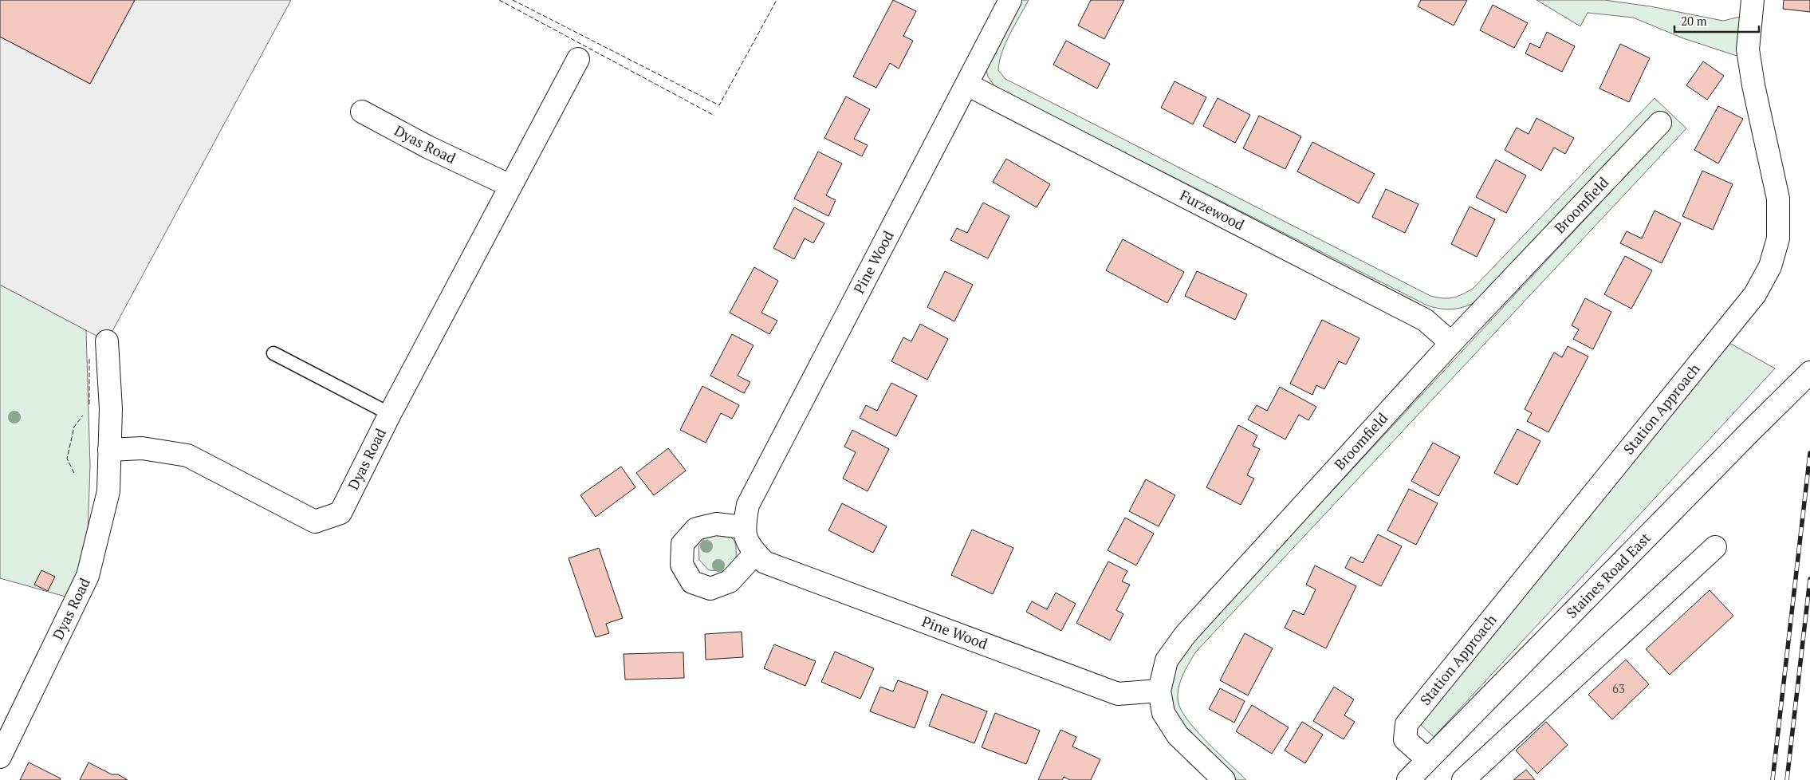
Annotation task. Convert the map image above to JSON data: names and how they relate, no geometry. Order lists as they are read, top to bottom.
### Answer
{
  "streets": {
    "main road": [
      "Dyas Road",
      "Broomfield",
      "Furzewood",
      "Pine Wood",
      "Station Approach",
      "Staines Road East"
    ]
  },
  "crossings": [
    ["Broomfield", "Furzewood"],
    ["Broomfield", "Pine Wood"],
    ["Furzewood", "Pine Wood"],
    ["Station Approach", "Staines Road East"]
  ],
  "house_numbers": ["63"],
  "scale_bar": "20 m"
}
